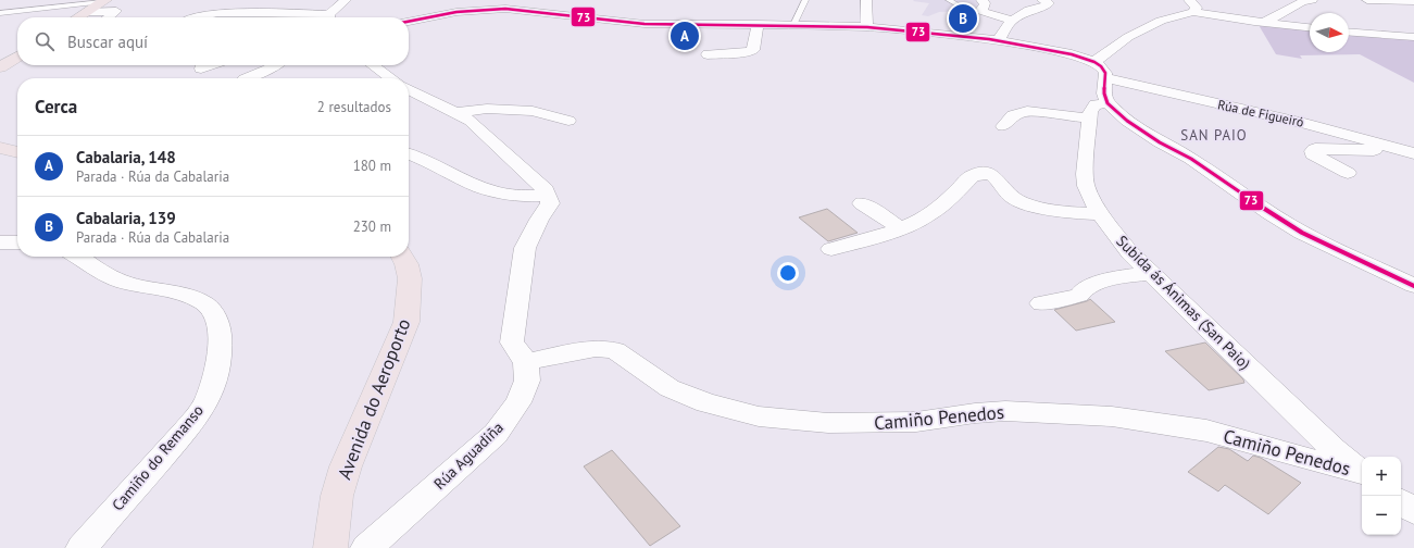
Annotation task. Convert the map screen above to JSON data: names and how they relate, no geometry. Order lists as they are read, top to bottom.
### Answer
{
  "streets": {
    "main road": ["Avenida do Aeroporto"],
    "street": [
      "Rúa de Figueiró",
      "Subida ás Ánimas (San Paio)",
      "Camiño Penedos",
      "Rúa Aguadiña",
      "Camiño do Remanso"
    ]
  },
  "crossings": [
    ["Camiño Penedos", "Rúa Aguadiña"]
  ],
  "districts": ["SAN PAIO"],
  "lines": ["transit line 73"],
  "north": "right",
  "page": {
    "pins": ["B", "A"],
    "search": "Buscar aquí",
    "heading": ["Cerca", "2 resultados"],
    "list": [
      {
        "mark": "A",
        "name": "Cabalaria, 148",
        "note": "Parada · Rúa da Cabalaria",
        "value": "180 m"
      },
      {
        "mark": "B",
        "name": "Cabalaria, 139",
        "note": "Parada · Rúa da Cabalaria",
        "value": "230 m"
      }
    ],
    "map_buttons": ["+", "−"]
  }
}
